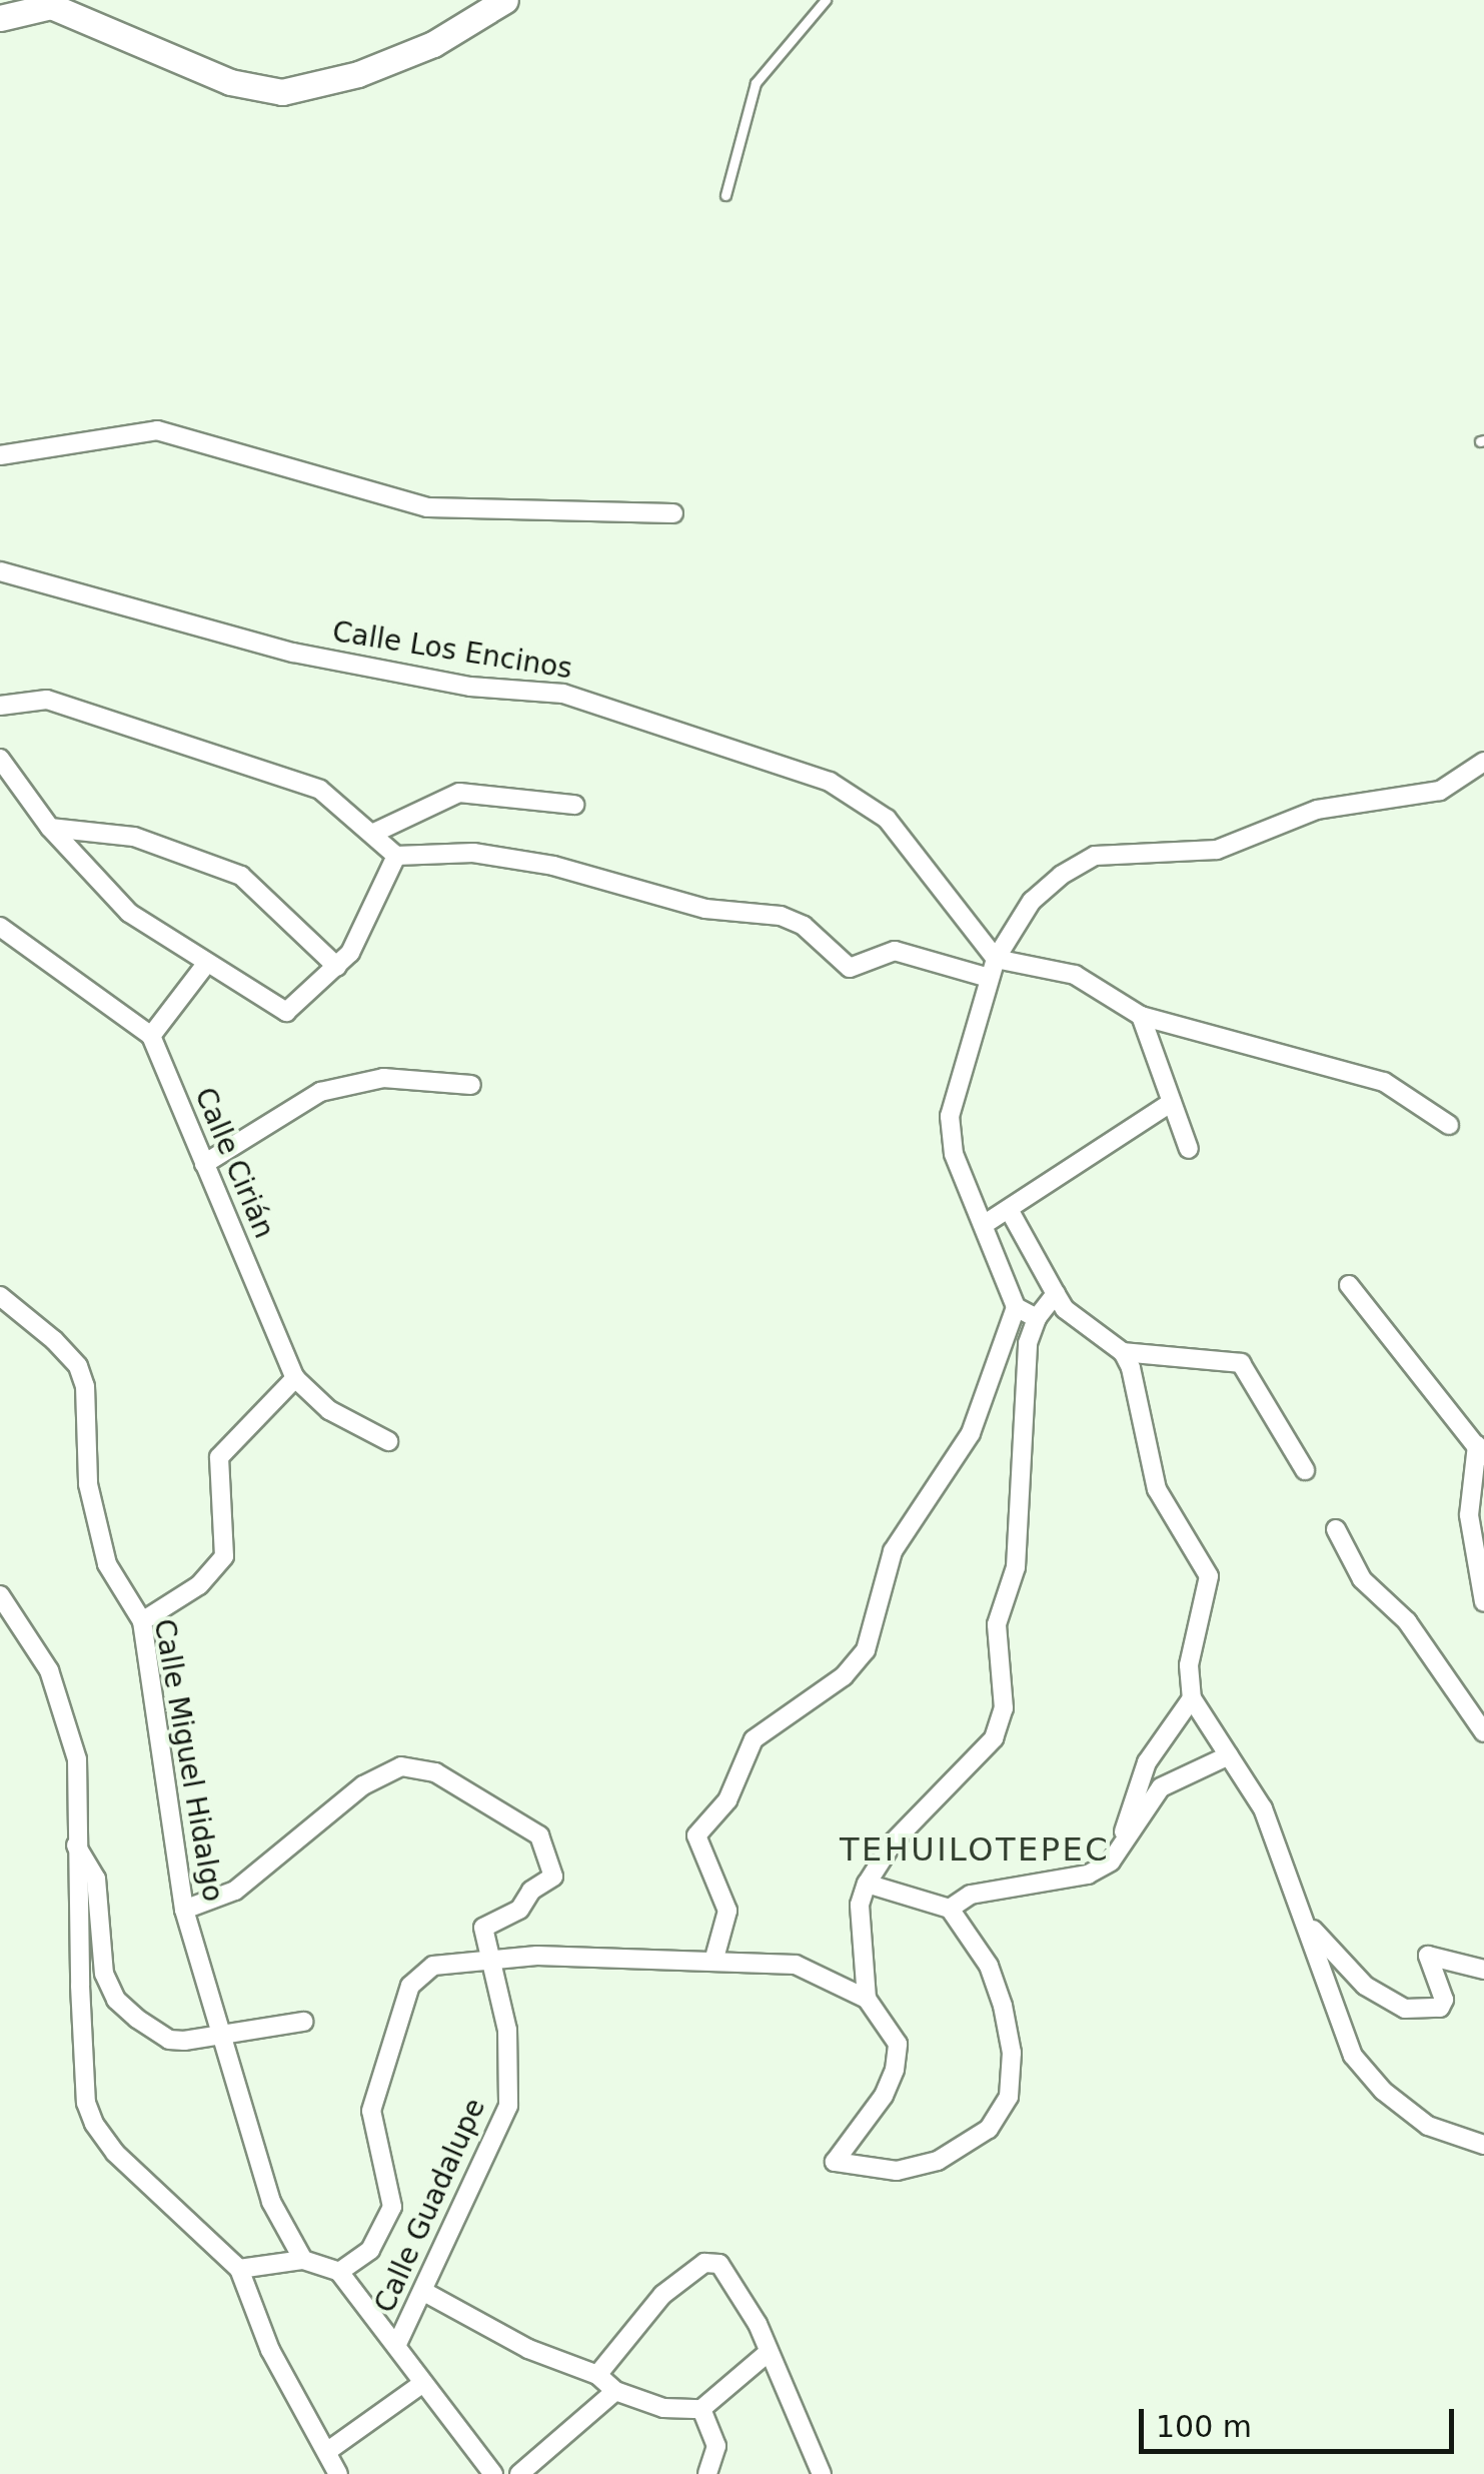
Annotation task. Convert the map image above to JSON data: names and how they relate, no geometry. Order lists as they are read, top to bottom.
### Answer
{
  "streets": {
    "street": [
      "Calle Los Encinos",
      "Calle Cirián",
      "Calle Miguel Hidalgo",
      "Calle Guadalupe"
    ]
  },
  "crossings": [
    ["Calle Miguel Hidalgo", "Calle Guadalupe"]
  ],
  "districts": ["TEHUILOTEPEC"],
  "scale_bar": "100 m"
}
